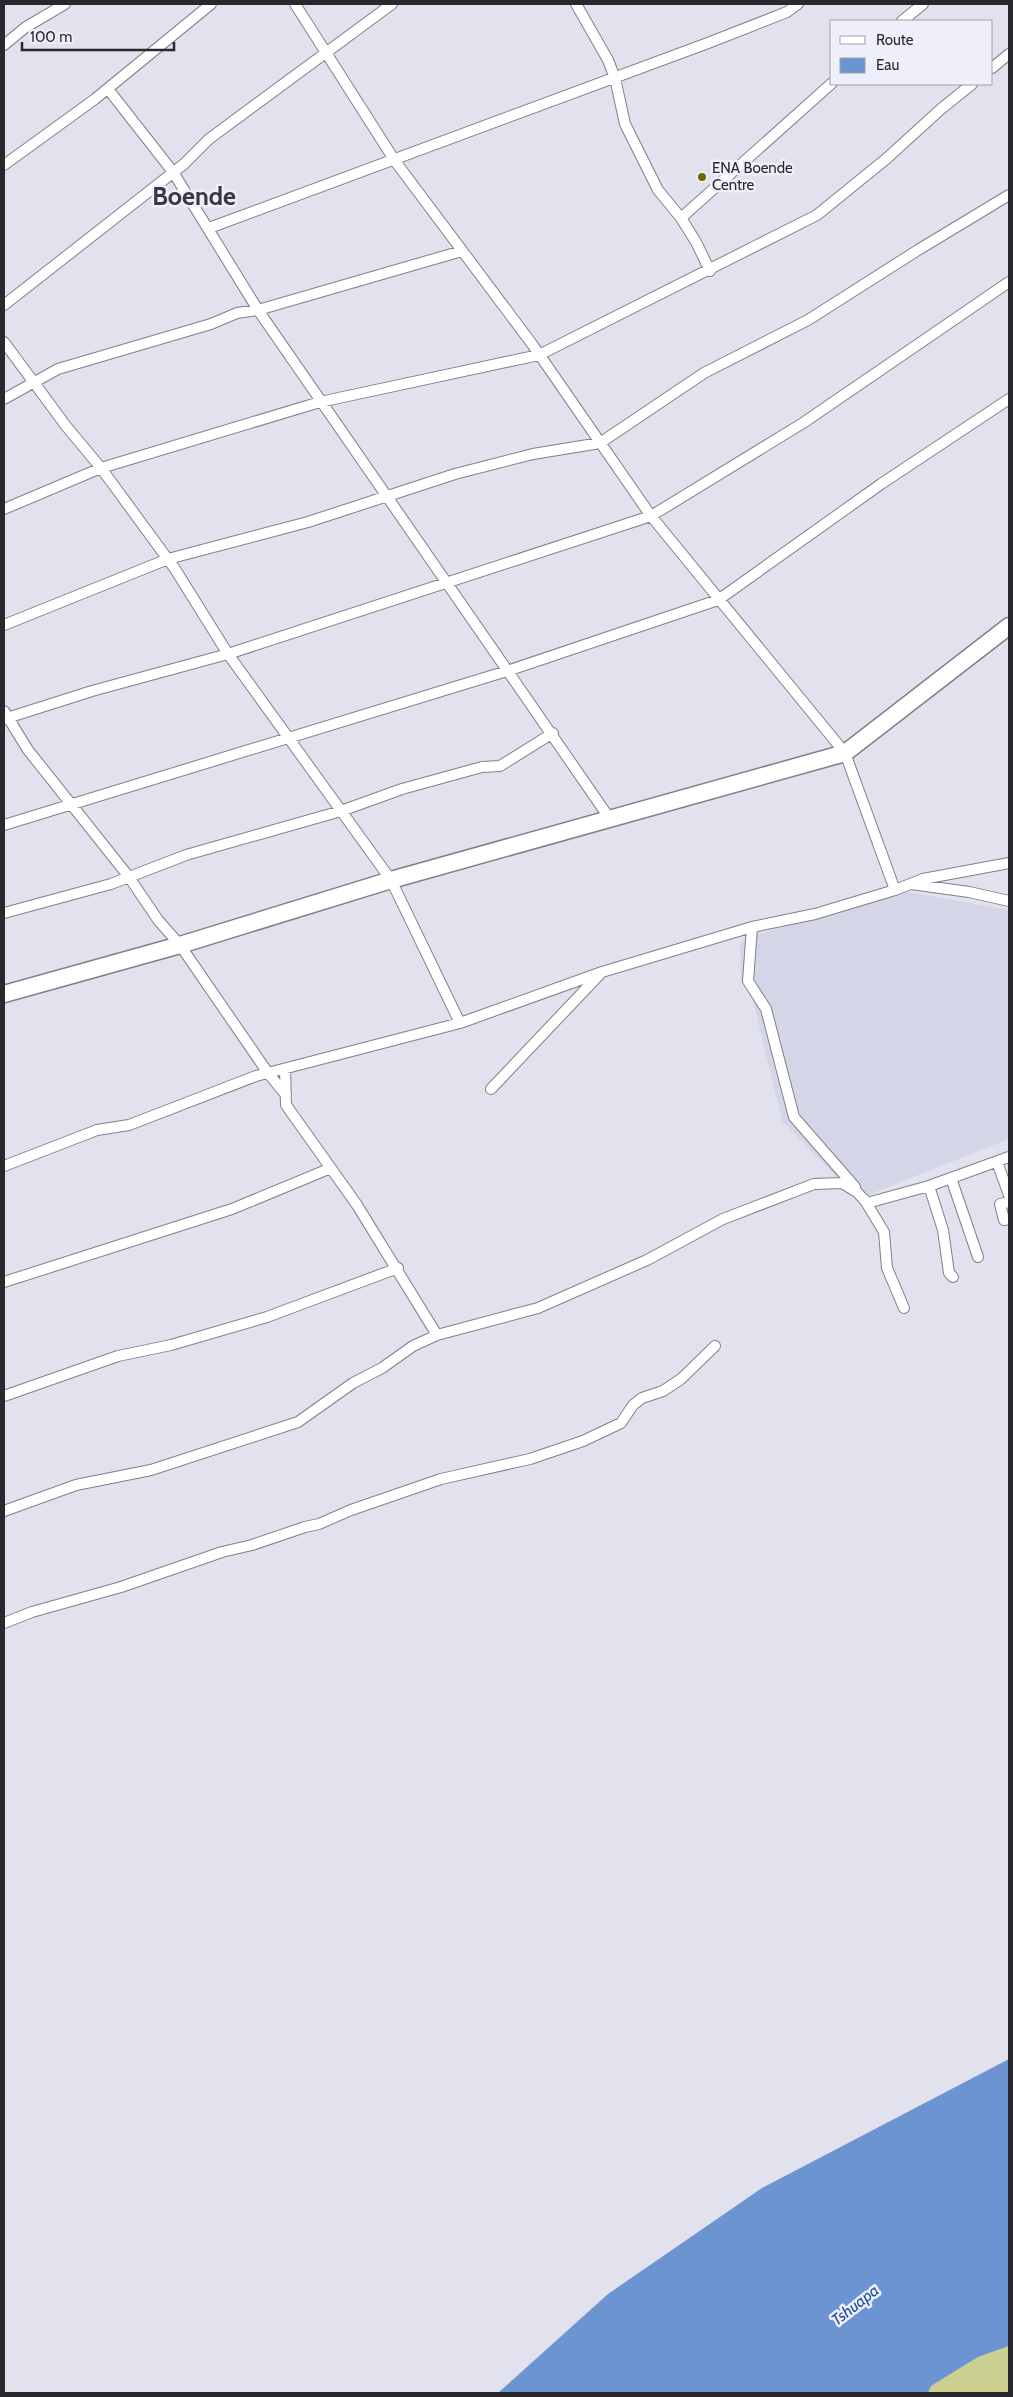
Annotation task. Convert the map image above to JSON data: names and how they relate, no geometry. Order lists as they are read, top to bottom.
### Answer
{
  "districts": ["Boende"],
  "water": ["Tshuapa"],
  "places": ["ENA Boende Centre"],
  "legend": ["Route", "Eau"],
  "scale_bar": "100 m"
}
